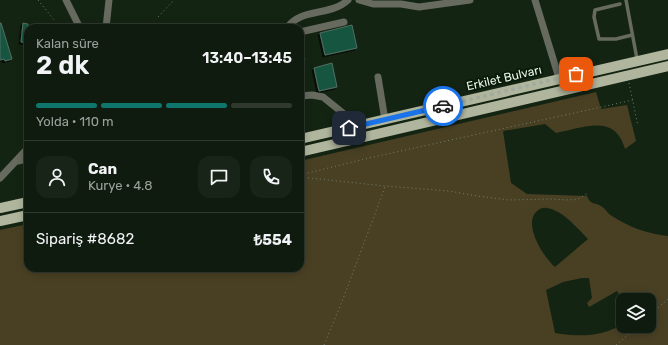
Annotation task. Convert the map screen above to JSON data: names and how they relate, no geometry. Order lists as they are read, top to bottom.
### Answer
{
  "streets": {
    "main road": ["Erkilet Bulvarı"]
  },
  "page": {
    "heading": ["2 dk", "Kalan süre", "13:40–13:45"],
    "panel": [
      "Can",
      "Kurye · 4.8",
      "Sipariş #8682",
      "₺554"
    ],
    "bar": "Yolda · 110 m"
  }
}
